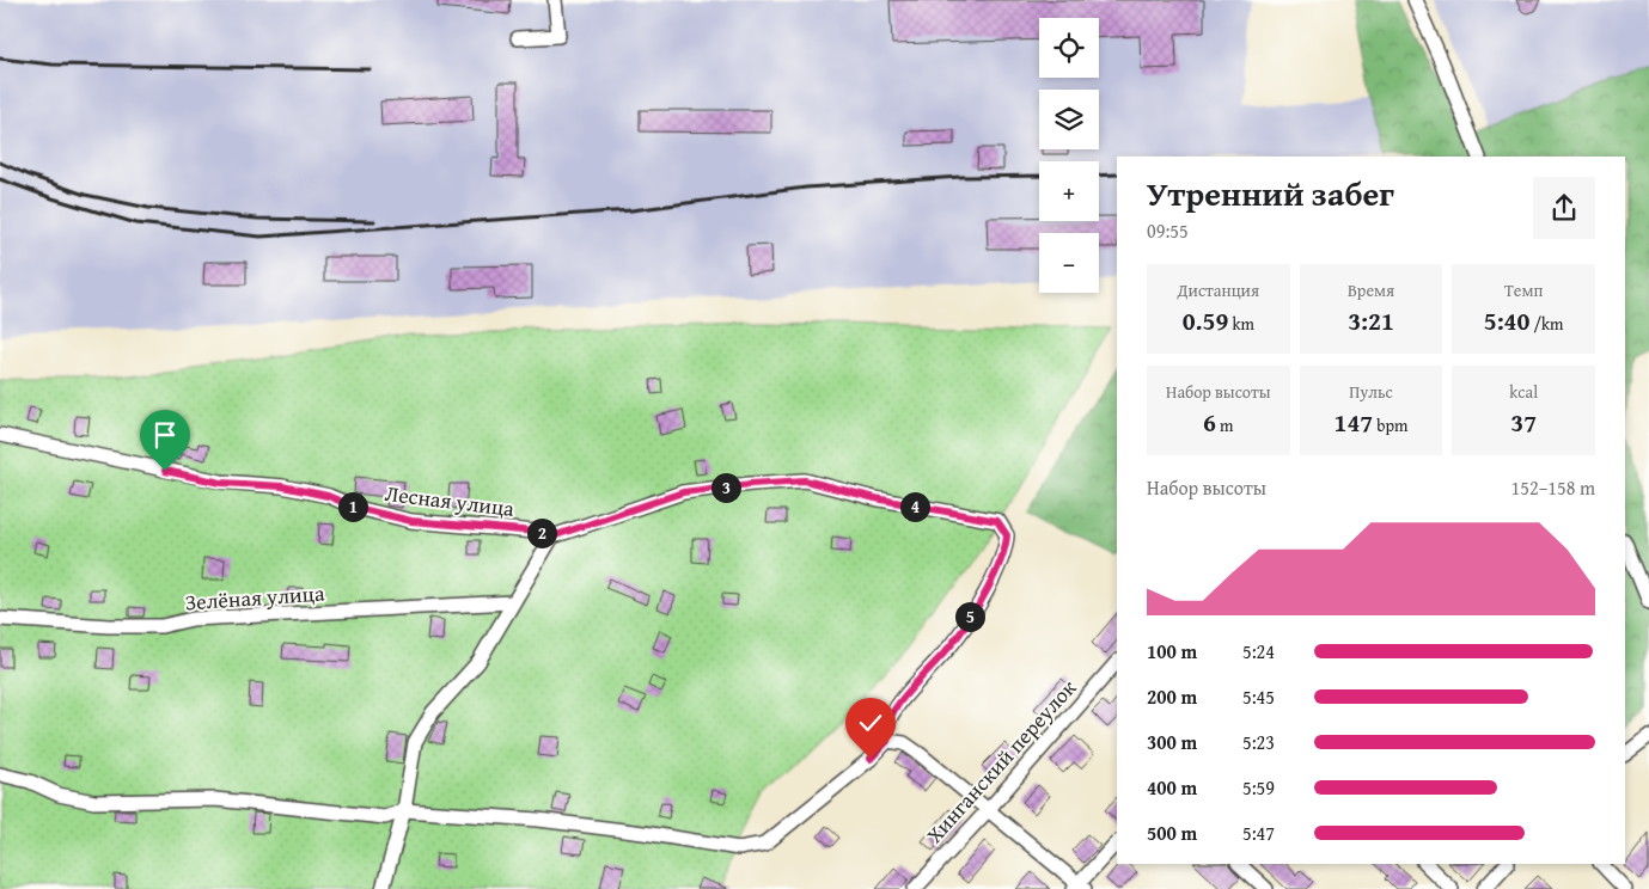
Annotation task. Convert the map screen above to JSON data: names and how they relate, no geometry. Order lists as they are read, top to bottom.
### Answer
{
  "streets": {
    "street": ["Лесная улица", "Зелёная улица", "Хинганский переулок"]
  },
  "page": {
    "map_buttons": ["+", "−"],
    "heading": ["Утренний забег", "09:55"],
    "stats": [
      ["Дистанция", "0.59 km"],
      ["Время", "3:21"],
      ["Темп", "5:40 /km"],
      ["Набор высоты", "6 m"],
      ["Пульс", "147 bpm"],
      ["kcal", "37"]
    ],
    "chart": ["Набор высоты", "152–158 m"],
    "pins": [
      "3",
      "1",
      "4",
      "2",
      "5"
    ],
    "list": [
      {
        "name": "100 m",
        "note": "5:24"
      },
      {
        "name": "200 m",
        "note": "5:45"
      },
      {
        "name": "300 m",
        "note": "5:23"
      },
      {
        "name": "400 m",
        "note": "5:59"
      },
      {
        "name": "500 m",
        "note": "5:47"
      }
    ]
  }
}
